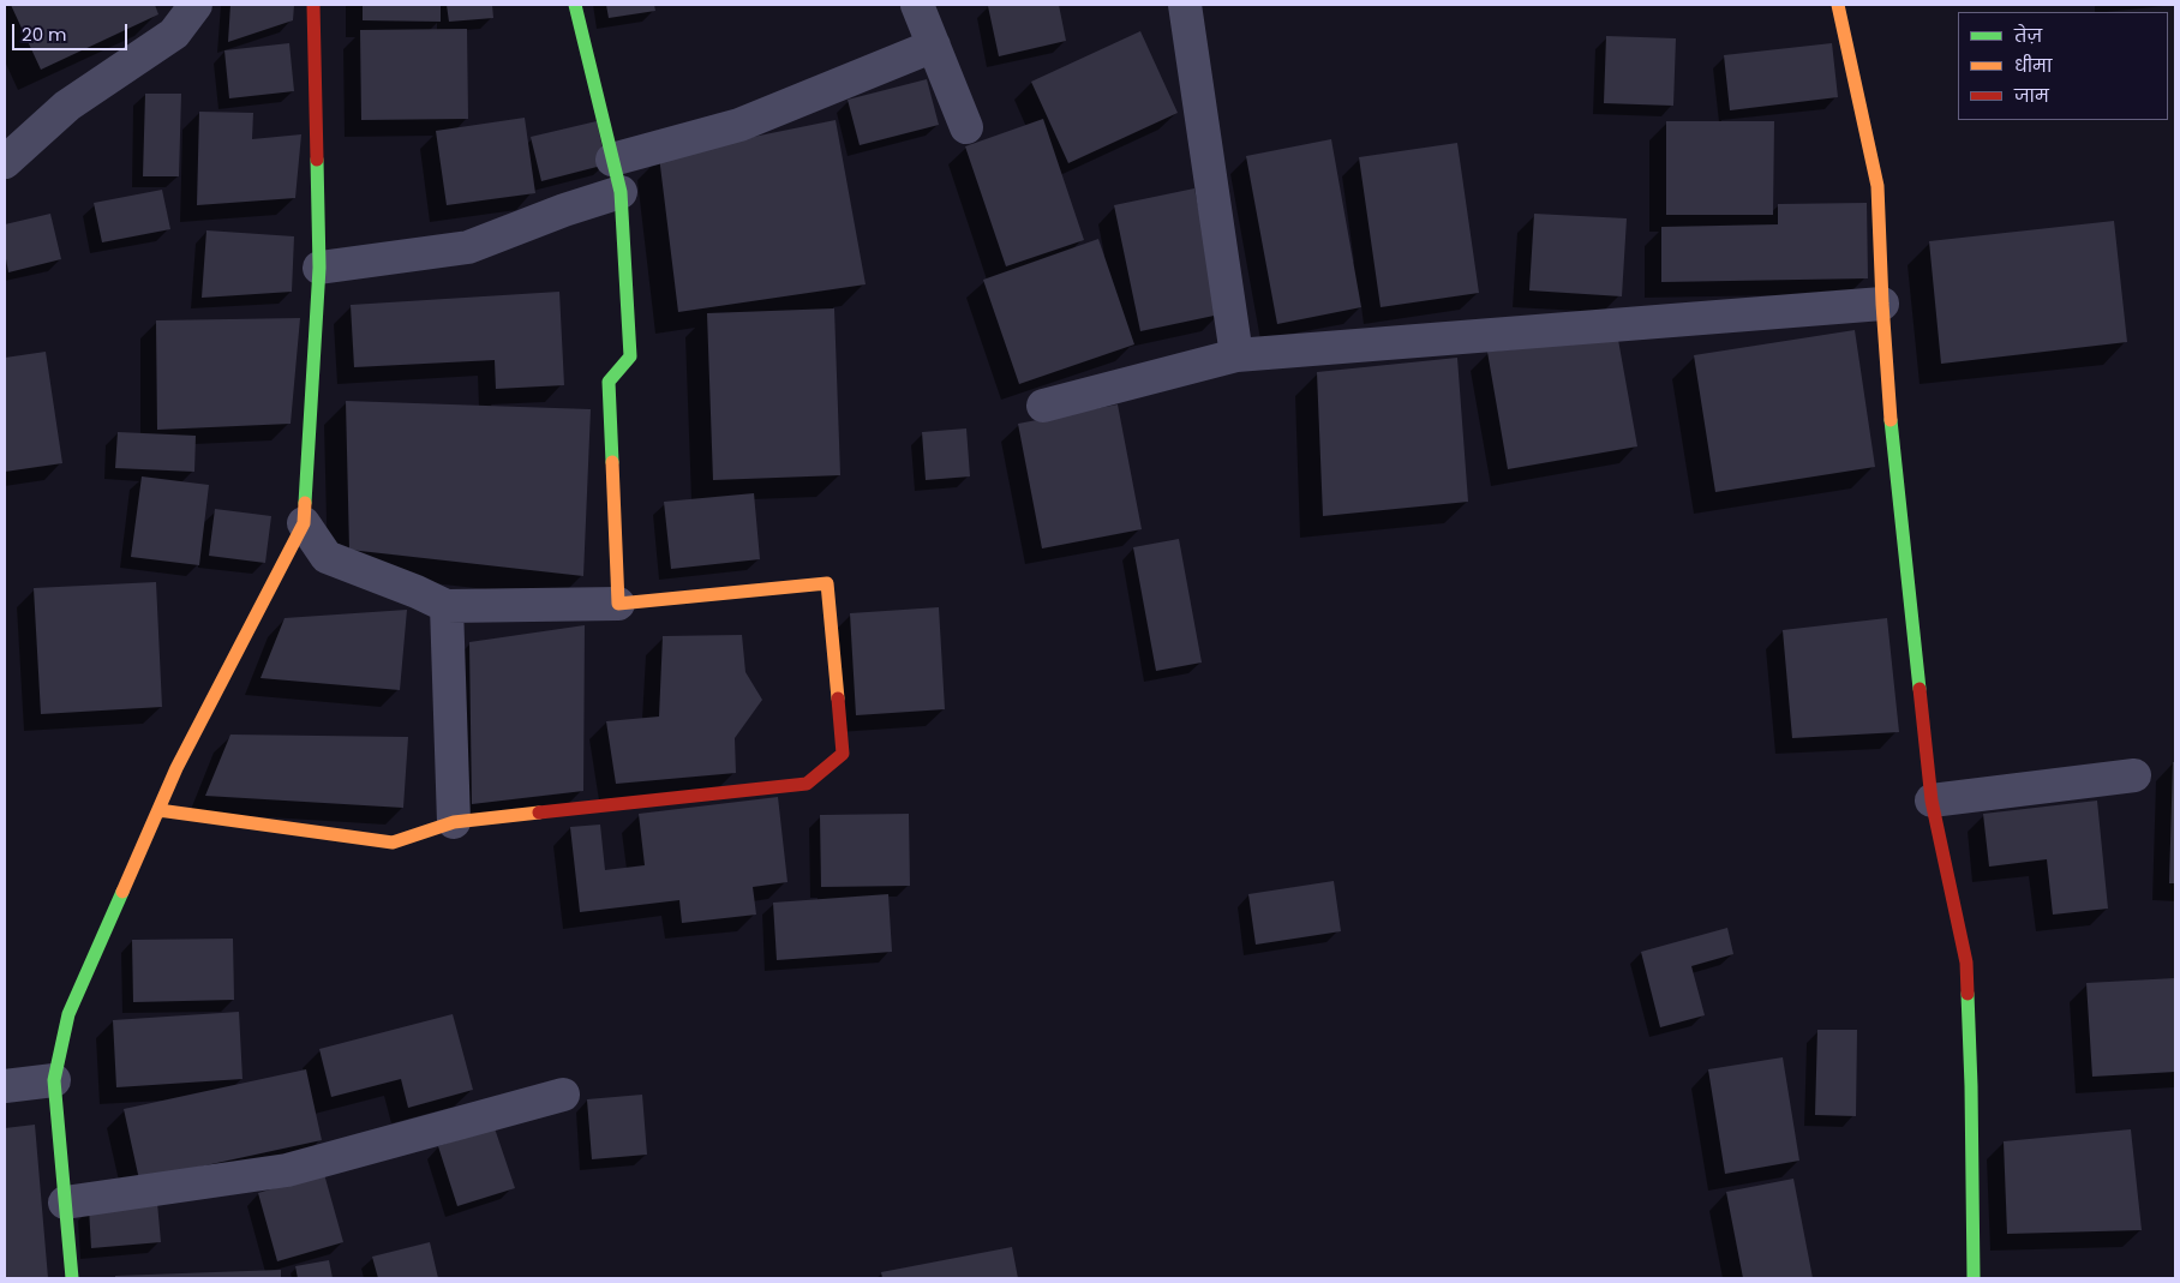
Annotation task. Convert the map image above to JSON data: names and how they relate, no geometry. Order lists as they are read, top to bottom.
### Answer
{
  "legend": ["तेज़", "धीमा", "जाम"],
  "scale_bar": "20 m"
}
